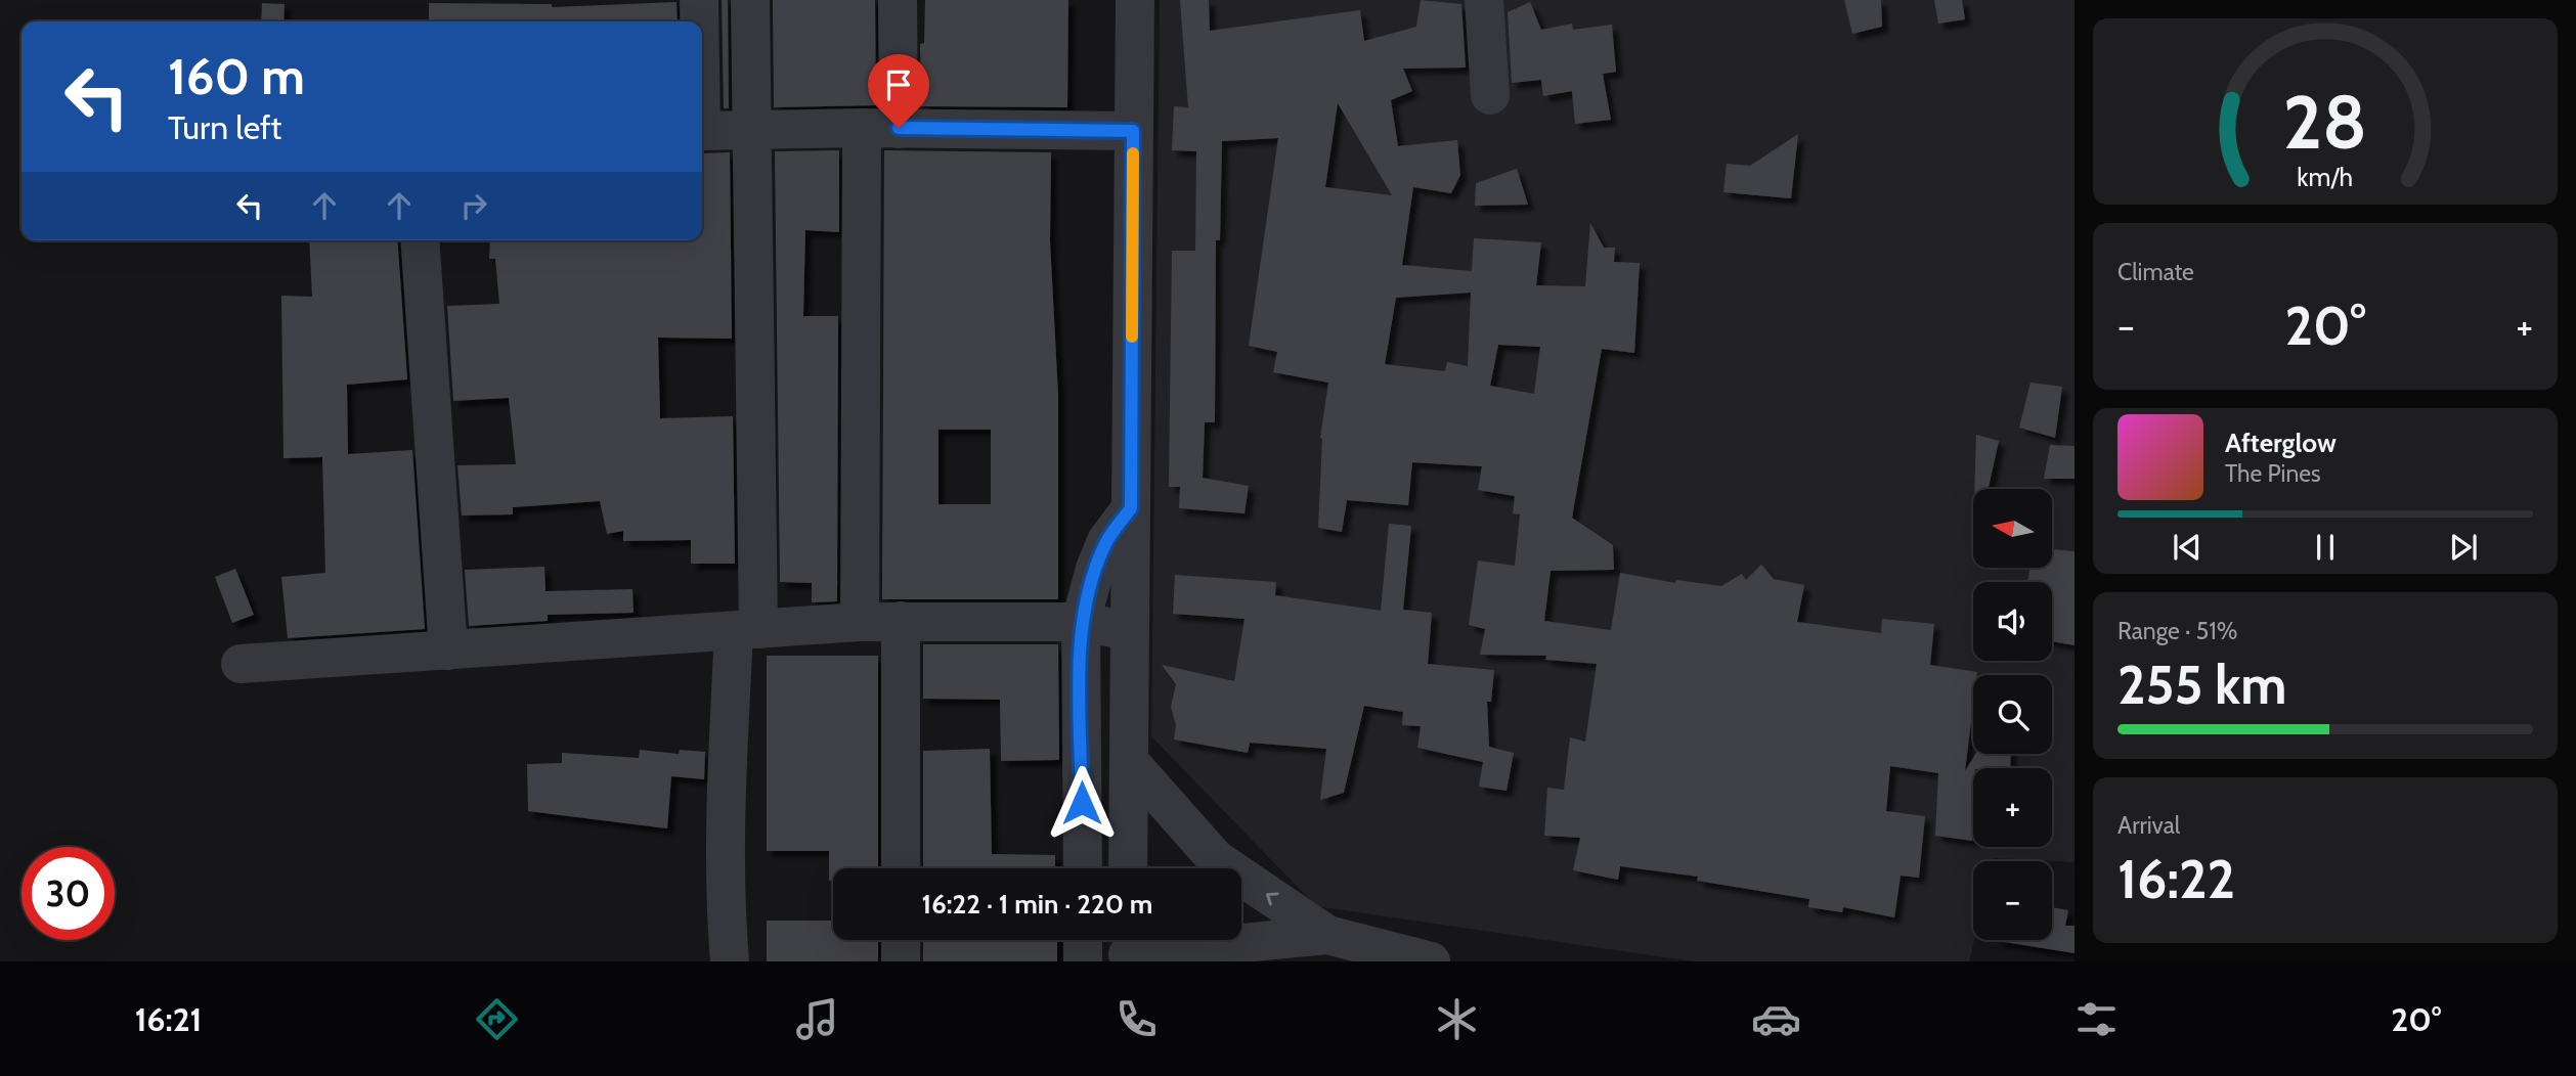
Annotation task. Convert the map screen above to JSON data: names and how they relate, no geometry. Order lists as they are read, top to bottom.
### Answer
{
  "north": "left",
  "page": {
    "turn": ["160 m", "Turn left"],
    "tile": [
      "Climate",
      ["Range · 51%", "255 km"],
      ["Arrival", "16:22"]
    ],
    "heat": ["−", "20°", "+"],
    "song": ["Afterglow", "The Pines"],
    "map_buttons": ["+", "−"],
    "limit": "30",
    "trip": "16:22 · 1 min · 220 m",
    "tabs": ["16:21", "20°"],
    "gauge": ["28", "km/h"]
  }
}
